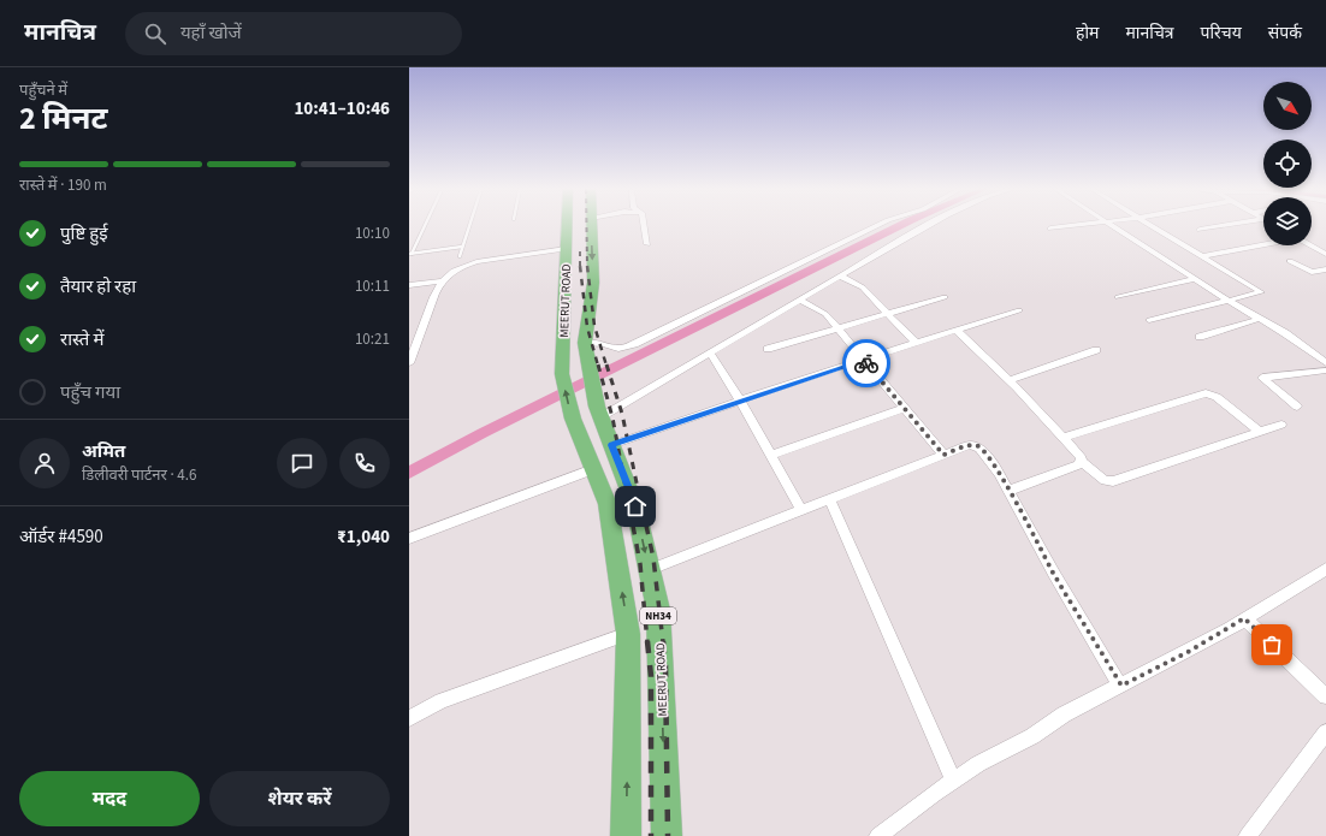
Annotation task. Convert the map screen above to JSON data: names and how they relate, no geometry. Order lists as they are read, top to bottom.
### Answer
{
  "streets": {
    "highway": ["MEERUT ROAD", "NH34"]
  },
  "north": "bottom right",
  "page": {
    "header": "मानचित्र",
    "search": "यहाँ खोजें",
    "nav": [
      "होम",
      "मानचित्र",
      "परिचय",
      "संपर्क"
    ],
    "heading": ["2 मिनट", "पहुँचने में", "10:41–10:46"],
    "panel": [
      "अमित",
      "डिलीवरी पार्टनर · 4.6",
      "ऑर्डर #4590",
      "₹1,040"
    ],
    "bar": "रास्ते में · 190 m",
    "list": [
      ["पुष्टि हुई", "10:10"],
      ["तैयार हो रहा", "10:11"],
      ["रास्ते में", "10:21"],
      "पहुँच गया"
    ],
    "buttons": ["मदद", "शेयर करें"]
  }
}
